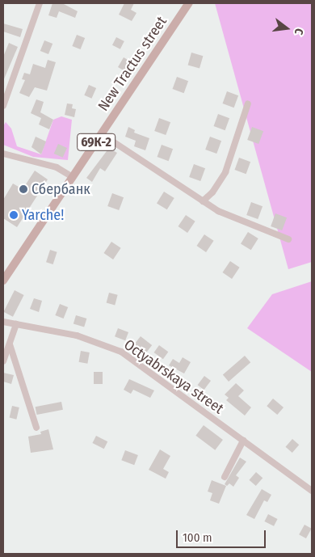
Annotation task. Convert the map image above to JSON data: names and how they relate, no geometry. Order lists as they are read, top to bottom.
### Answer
{
  "streets": {
    "main road": ["New Tractus street", "69К-2"],
    "street": ["Octyabrskaya street"]
  },
  "places": ["Сбербанк", "Yarche!"],
  "scale_bar": "100 m",
  "north": "right"
}
